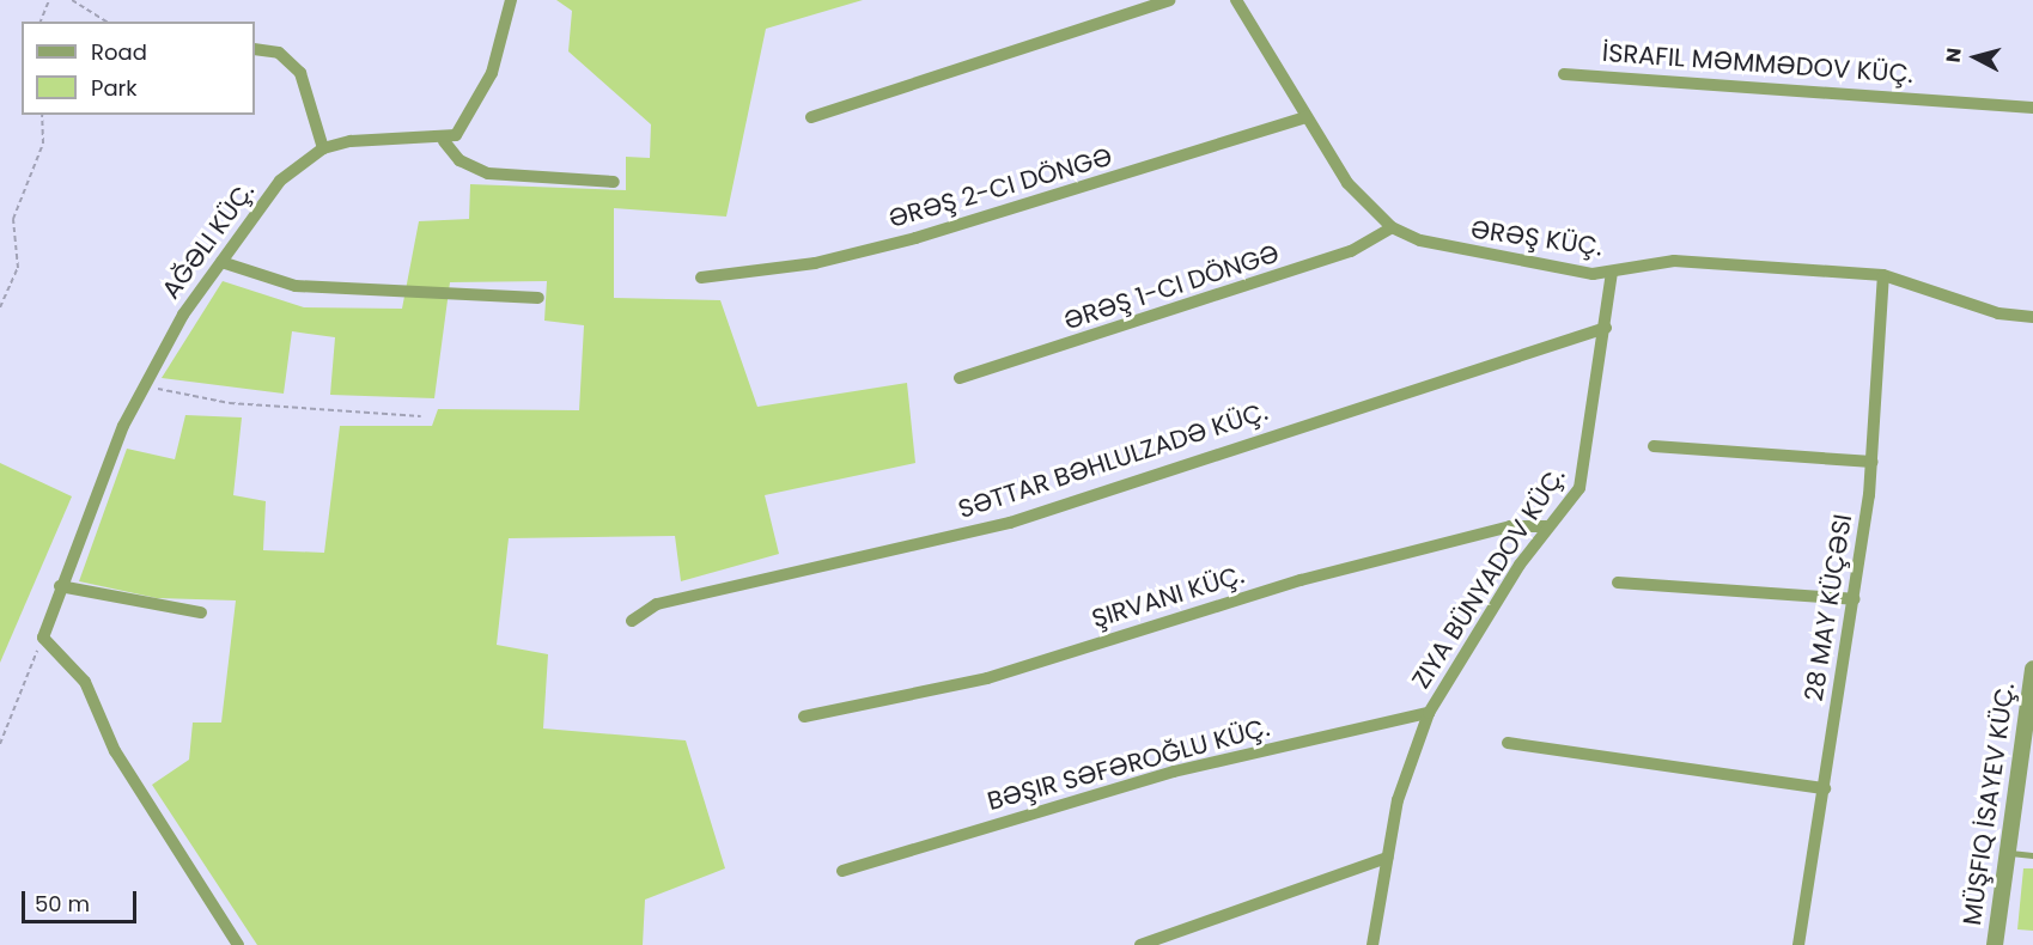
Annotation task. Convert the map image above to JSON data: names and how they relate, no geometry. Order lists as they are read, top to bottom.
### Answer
{
  "streets": {
    "street": [
      "İSRAFIL MƏMMƏDOV KÜÇ.",
      "ƏRƏŞ 2-CI DÖNGƏ",
      "ƏRƏŞ KÜÇ.",
      "AĞƏLI KÜÇ.",
      "ƏRƏŞ 1-CI DÖNGƏ",
      "SƏTTAR BƏHLULZADƏ KÜÇ.",
      "ZIYA BÜNYADOV KÜÇ.",
      "ŞIRVANI KÜÇ.",
      "28 MAY KÜÇƏSI",
      "BƏŞIR SƏFƏROĞLU KÜÇ.",
      "MÜŞFIQ İSAYEV KÜÇ."
    ]
  },
  "crossings": [
    ["ƏRƏŞ 2-CI DÖNGƏ", "ƏRƏŞ KÜÇ."],
    ["ƏRƏŞ KÜÇ.", "ƏRƏŞ 1-CI DÖNGƏ"],
    ["ƏRƏŞ KÜÇ.", "ZIYA BÜNYADOV KÜÇ."],
    ["ƏRƏŞ KÜÇ.", "28 MAY KÜÇƏSI"],
    ["SƏTTAR BƏHLULZADƏ KÜÇ.", "ZIYA BÜNYADOV KÜÇ."],
    ["ZIYA BÜNYADOV KÜÇ.", "ŞIRVANI KÜÇ."],
    ["ZIYA BÜNYADOV KÜÇ.", "BƏŞIR SƏFƏROĞLU KÜÇ."]
  ],
  "legend": ["Road", "Park"],
  "scale_bar": "50 m",
  "north": "left"
}
